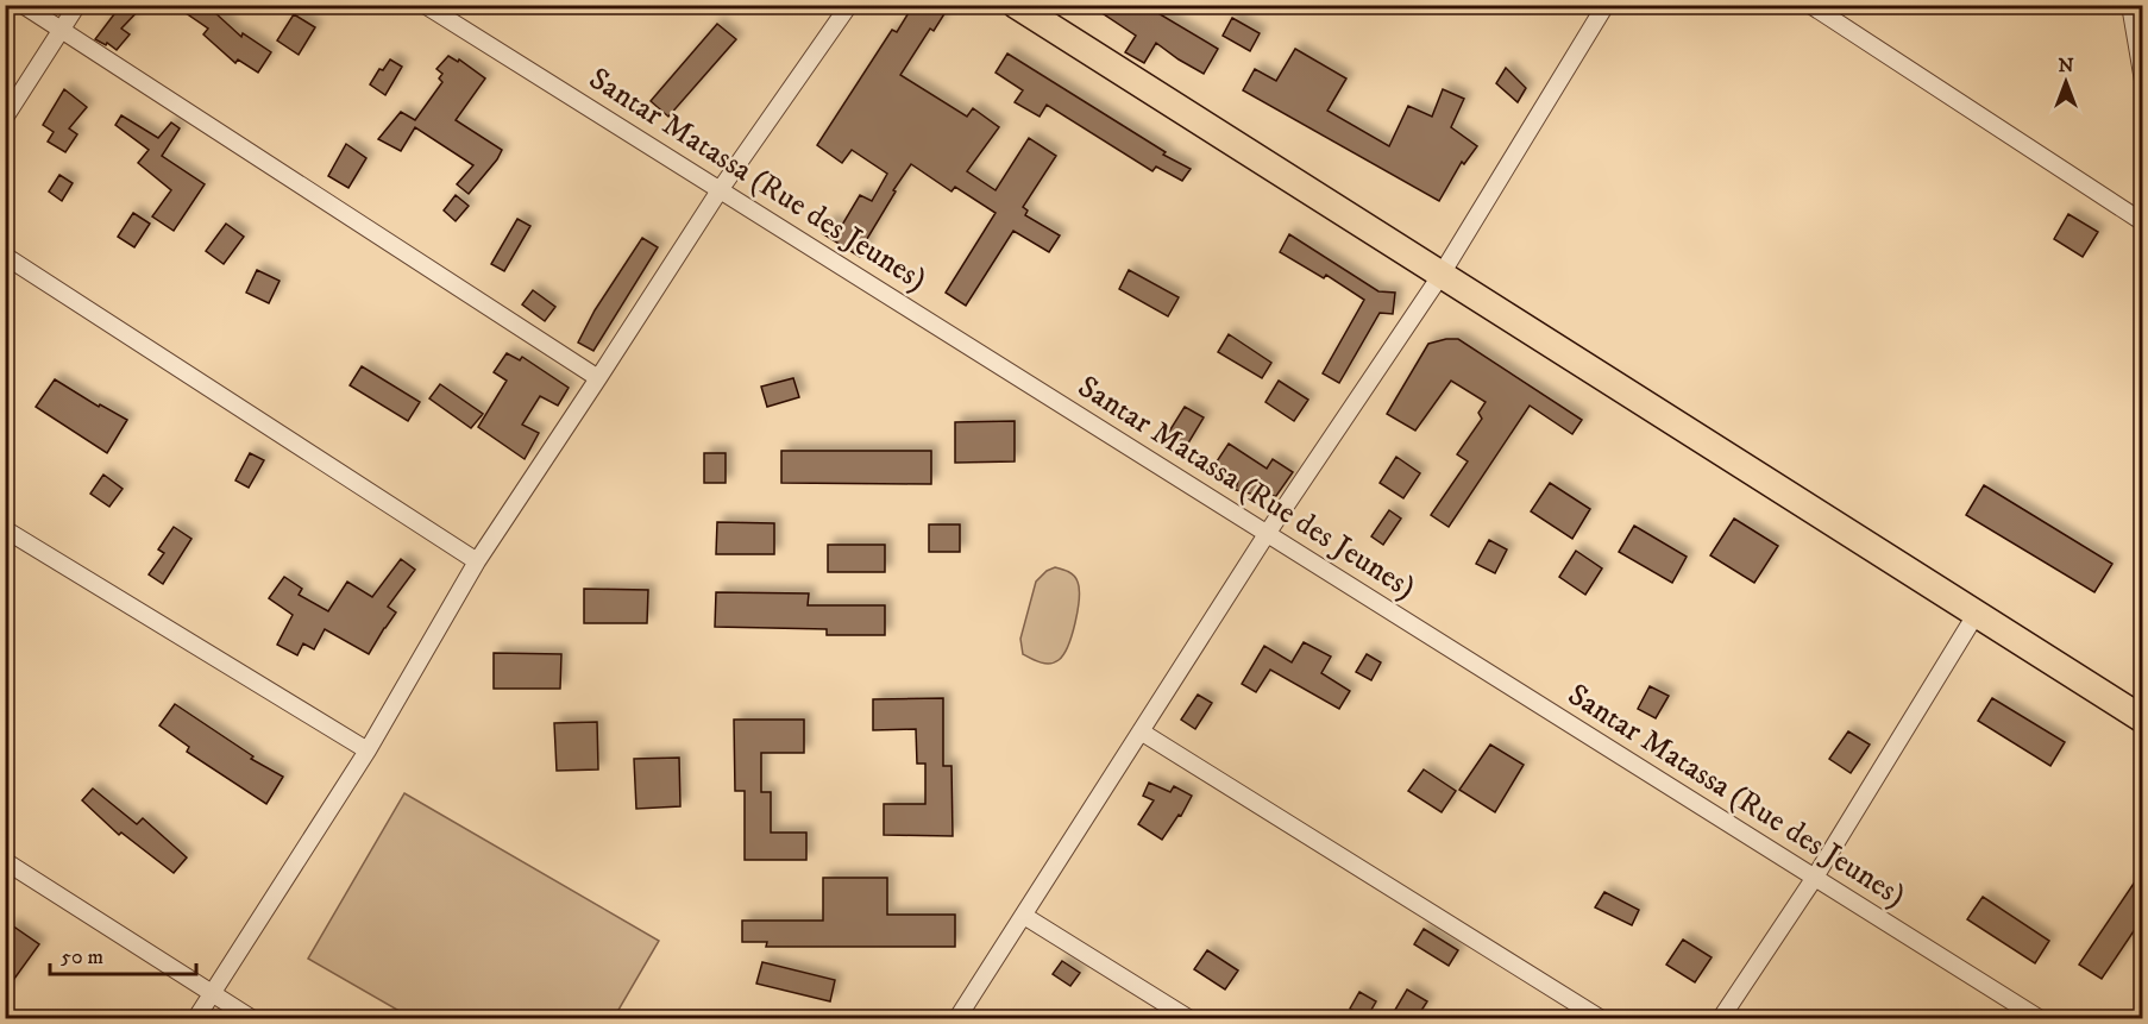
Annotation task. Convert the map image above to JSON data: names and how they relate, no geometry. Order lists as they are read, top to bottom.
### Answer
{
  "streets": {
    "street": ["Santar Matassa (Rue des Jeunes)"]
  },
  "scale_bar": "50 m",
  "north": "top"
}
